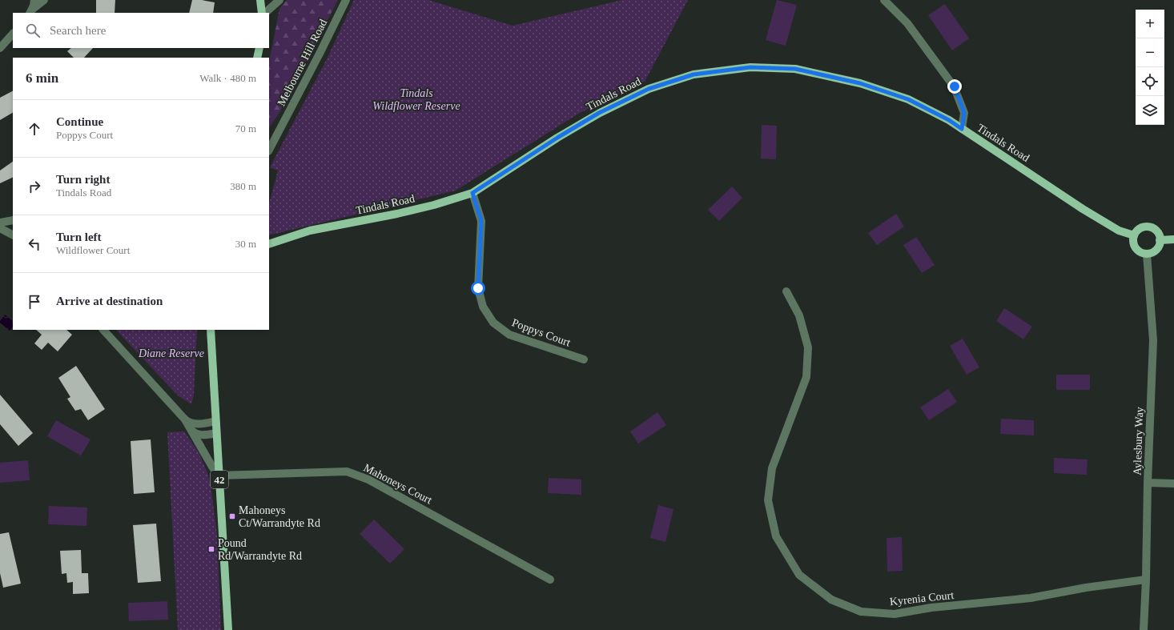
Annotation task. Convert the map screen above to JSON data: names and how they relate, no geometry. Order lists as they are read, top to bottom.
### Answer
{
  "streets": {
    "main road": ["Tindals Road", "42"],
    "street": [
      "Melbourne Hill Road",
      "Poppys Court",
      "Aylesbury Way",
      "Mahoneys Court",
      "Kyrenia Court"
    ]
  },
  "crossings": [
    ["Tindals Road", "Poppys Court"],
    ["Tindals Road", "Aylesbury Way"],
    ["Aylesbury Way", "Kyrenia Court"],
    ["42", "Mahoneys Court"]
  ],
  "parks": ["Tindals Wildflower Reserve", "Diane Reserve"],
  "places": {
    "transit": ["Mahoneys Ct/Warrandyte Rd", "Pound Rd/Warrandyte Rd"]
  },
  "page": {
    "map_buttons": ["+", "−"],
    "search": "Search here",
    "heading": ["6 min", "Walk · 480 m"],
    "list": [
      ["Continue", "Poppys Court", "70 m"],
      ["Turn right", "Tindals Road", "380 m"],
      ["Turn left", "Wildflower Court", "30 m"],
      "Arrive at destination"
    ]
  }
}
